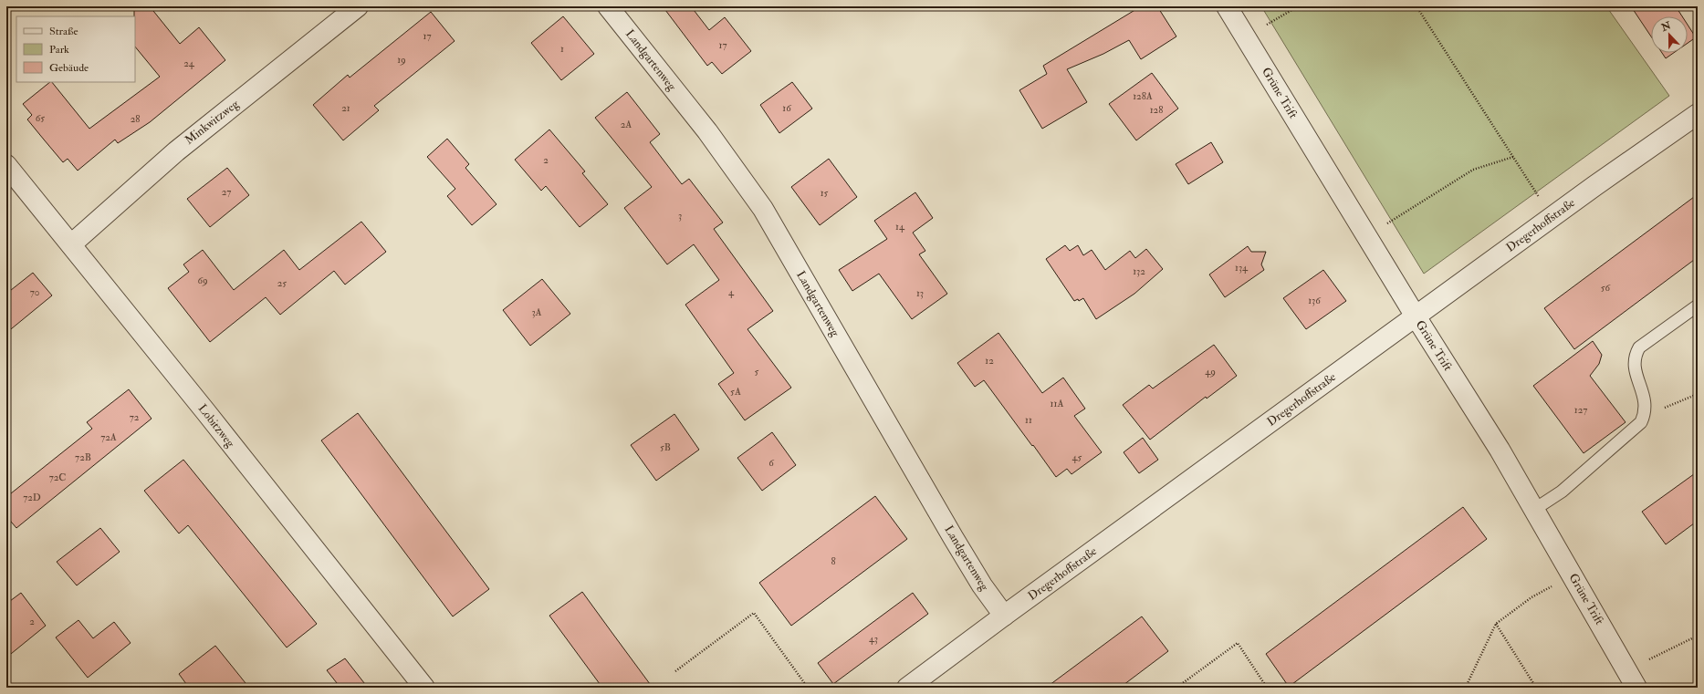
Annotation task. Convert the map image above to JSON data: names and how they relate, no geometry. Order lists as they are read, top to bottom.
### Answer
{
  "streets": {
    "street": [
      "Landgartenweg",
      "Grüne Trift",
      "Minkwitzweg",
      "Dregerhoffstraße",
      "Lobitzweg"
    ]
  },
  "crossings": [
    ["Landgartenweg", "Dregerhoffstraße"],
    ["Grüne Trift", "Dregerhoffstraße"],
    ["Minkwitzweg", "Lobitzweg"]
  ],
  "house_numbers": [
    "17",
    "17",
    "1",
    "19",
    "24",
    "128A",
    "21",
    "16",
    "128",
    "65",
    "28",
    "2A",
    "2",
    "27",
    "15",
    "3",
    "14",
    "134",
    "132",
    "69",
    "25",
    "56",
    "70",
    "4",
    "13",
    "136",
    "3A",
    "12",
    "5",
    "49",
    "5A",
    "11A",
    "127",
    "72",
    "11",
    "72A",
    "5B",
    "72B",
    "45",
    "6",
    "72C",
    "72D",
    "8",
    "2",
    "43"
  ],
  "legend": ["Straße", "Park", "Gebäude"],
  "north": "top"
}
